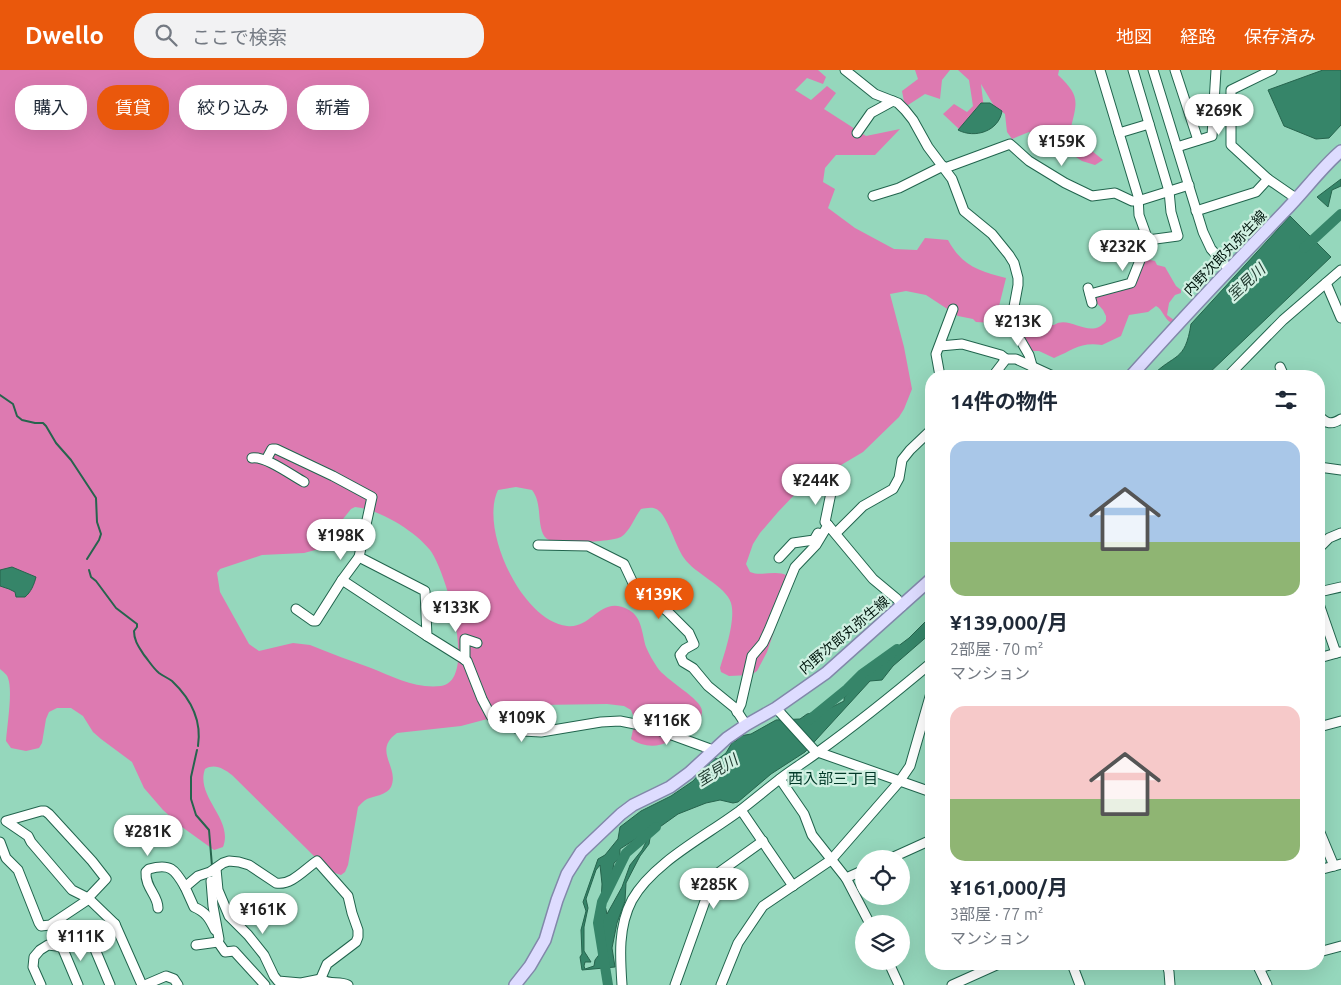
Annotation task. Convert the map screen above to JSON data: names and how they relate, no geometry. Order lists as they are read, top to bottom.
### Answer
{
  "streets": {
    "main road": ["内野次郎丸弥生線"]
  },
  "districts": ["西入部三丁目"],
  "water": ["室見川"],
  "page": {
    "header": "Dwello",
    "search": "ここで検索",
    "nav": ["地図", "経路", "保存済み"],
    "chip": [
      "購入",
      "賃貸",
      "絞り込み",
      "新着"
    ],
    "price": [
      "¥269K",
      "¥159K",
      "¥232K",
      "¥213K",
      "¥244K",
      "¥198K",
      "¥139K",
      "¥133K",
      "¥109K",
      "¥116K",
      "¥281K",
      "¥285K",
      "¥161K",
      "¥111K"
    ],
    "heading": "14件の物件",
    "list": [
      {
        "name": "¥139,000/月",
        "note": "2部屋 · 70 m² · マンション"
      },
      {
        "name": "¥161,000/月",
        "note": "3部屋 · 77 m² · マンション"
      }
    ]
  }
}
